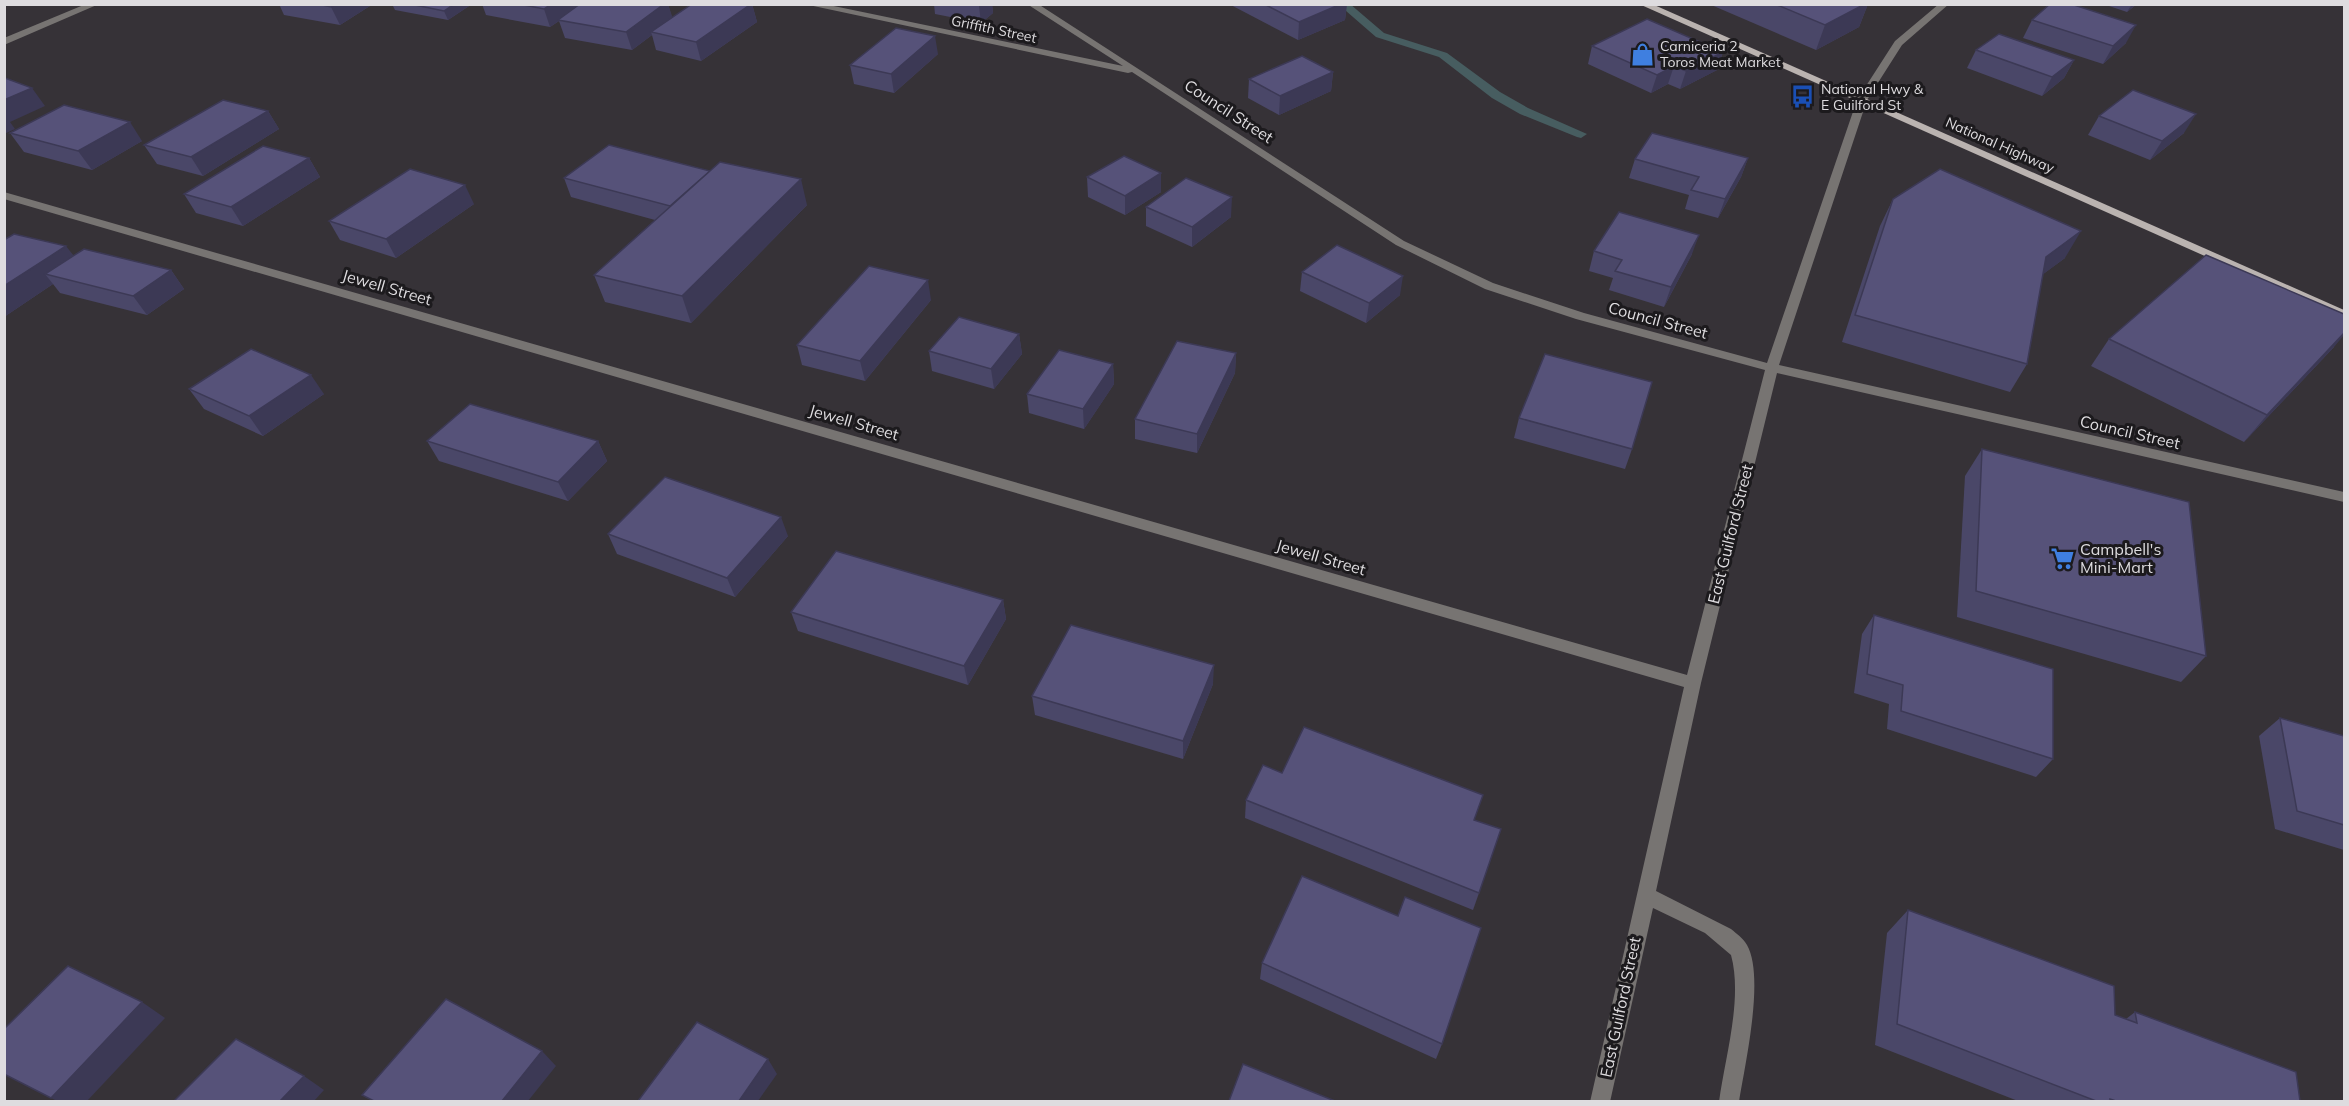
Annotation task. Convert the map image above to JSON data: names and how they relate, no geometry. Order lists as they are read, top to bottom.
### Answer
{
  "streets": {
    "main road": ["National Highway"],
    "street": [
      "Griffith Street",
      "Council Street",
      "Jewell Street",
      "East Guilford Street"
    ]
  },
  "crossings": [
    ["Griffith Street", "Council Street"],
    ["Council Street", "East Guilford Street"],
    ["National Highway", "East Guilford Street"],
    ["Jewell Street", "East Guilford Street"]
  ],
  "places": {
    "shop": ["Carniceria 2 Toros Meat Market"],
    "bus stop": ["National Hwy & E Guilford St"],
    "supermarket": ["Campbell's Mini-Mart"]
  }
}
